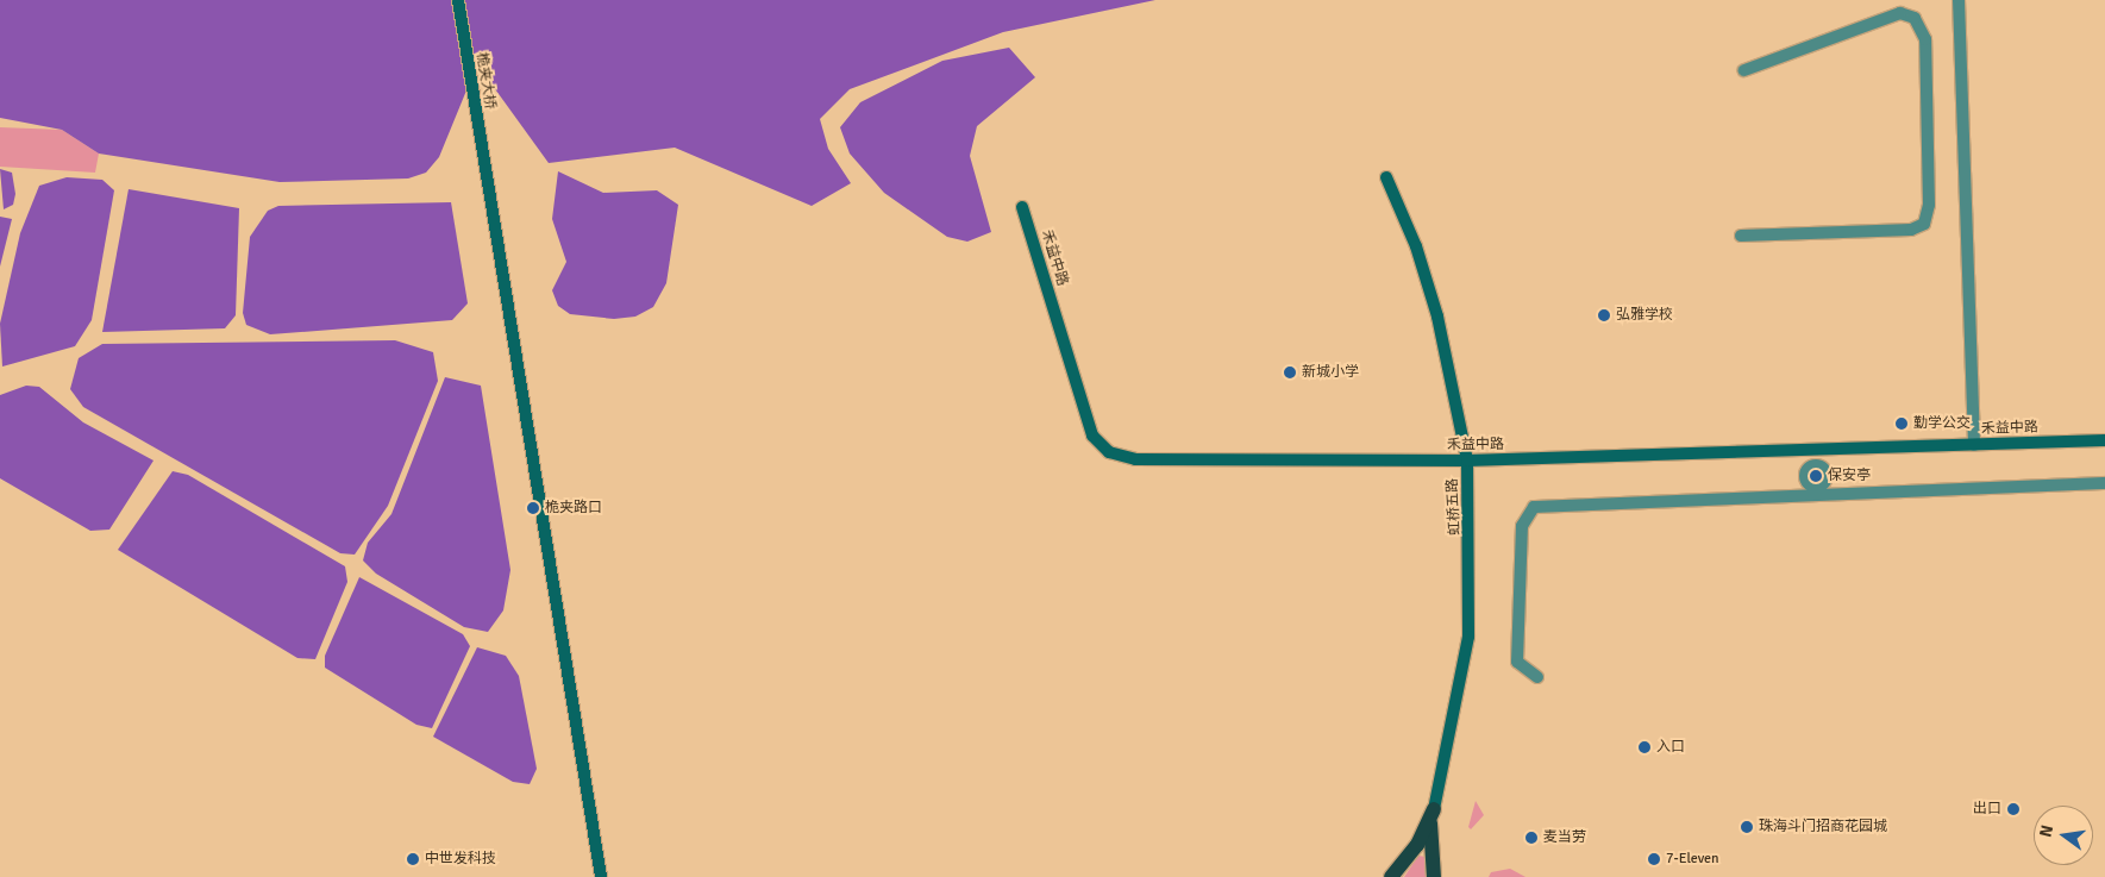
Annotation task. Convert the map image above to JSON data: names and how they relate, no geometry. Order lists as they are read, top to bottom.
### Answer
{
  "streets": {
    "street": ["桅夹大桥", "禾益中路", "虹桥五路"]
  },
  "crossings": [
    ["禾益中路", "虹桥五路"]
  ],
  "places": [
    "弘雅学校",
    "新城小学",
    "勤学公交",
    "保安亭",
    "桅夹路口",
    "入口",
    "出口",
    "珠海斗门招商花园城",
    "麦当劳",
    "中世发科技",
    "7-Eleven"
  ],
  "north": "left"
}
